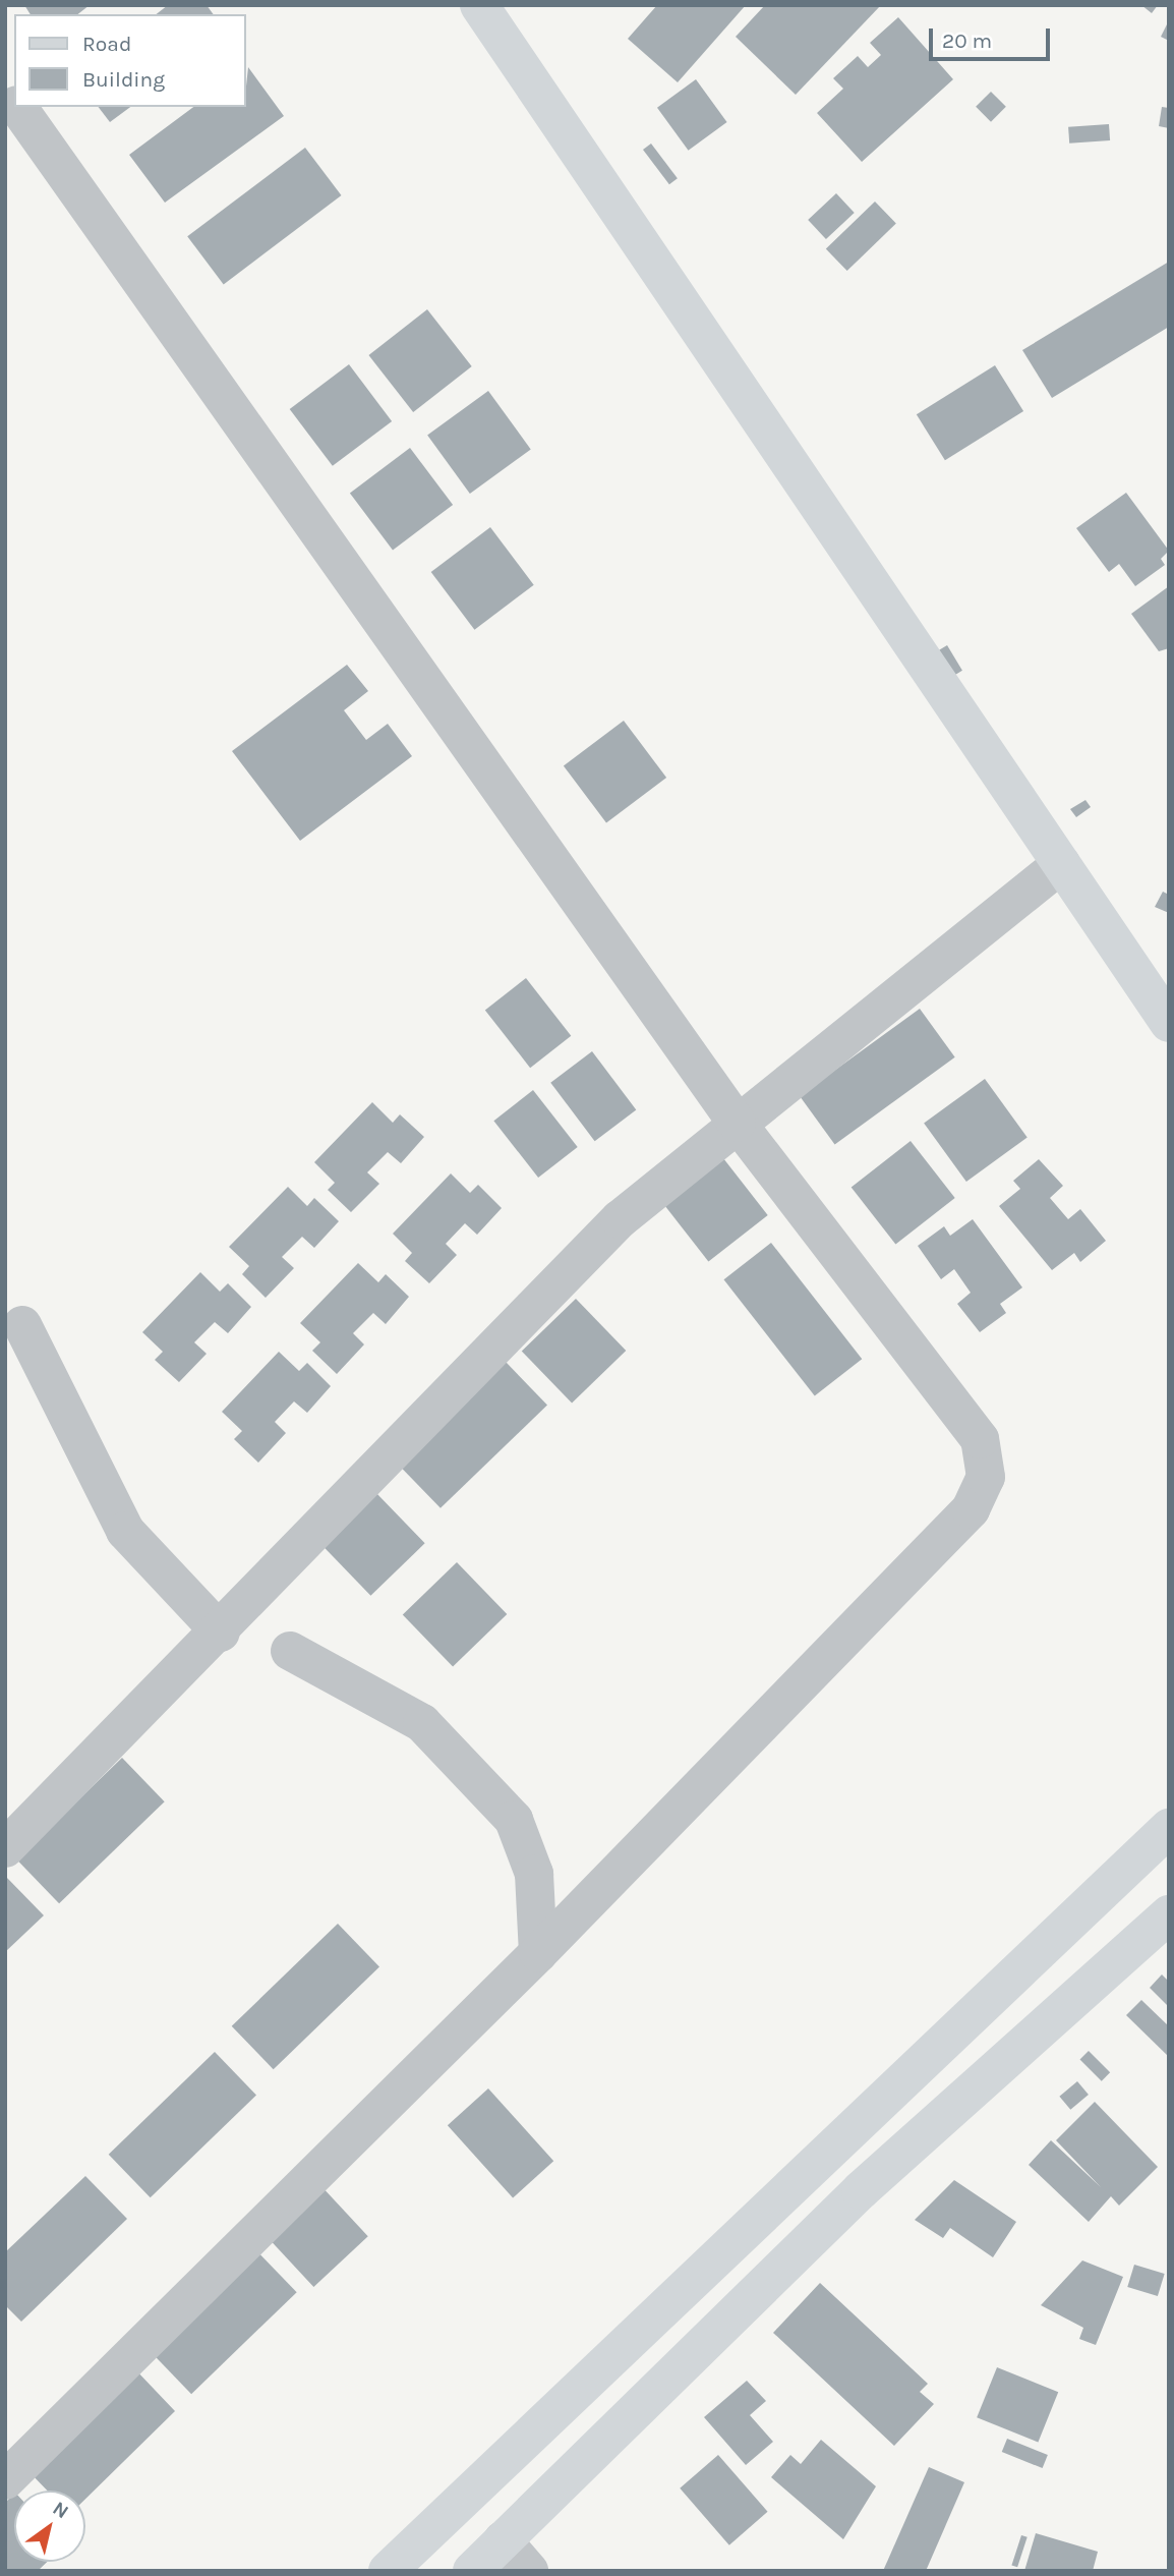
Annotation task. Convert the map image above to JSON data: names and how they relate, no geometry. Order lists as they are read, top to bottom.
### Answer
{
  "legend": ["Road", "Building"],
  "scale_bar": "20 m",
  "north": "top right"
}
